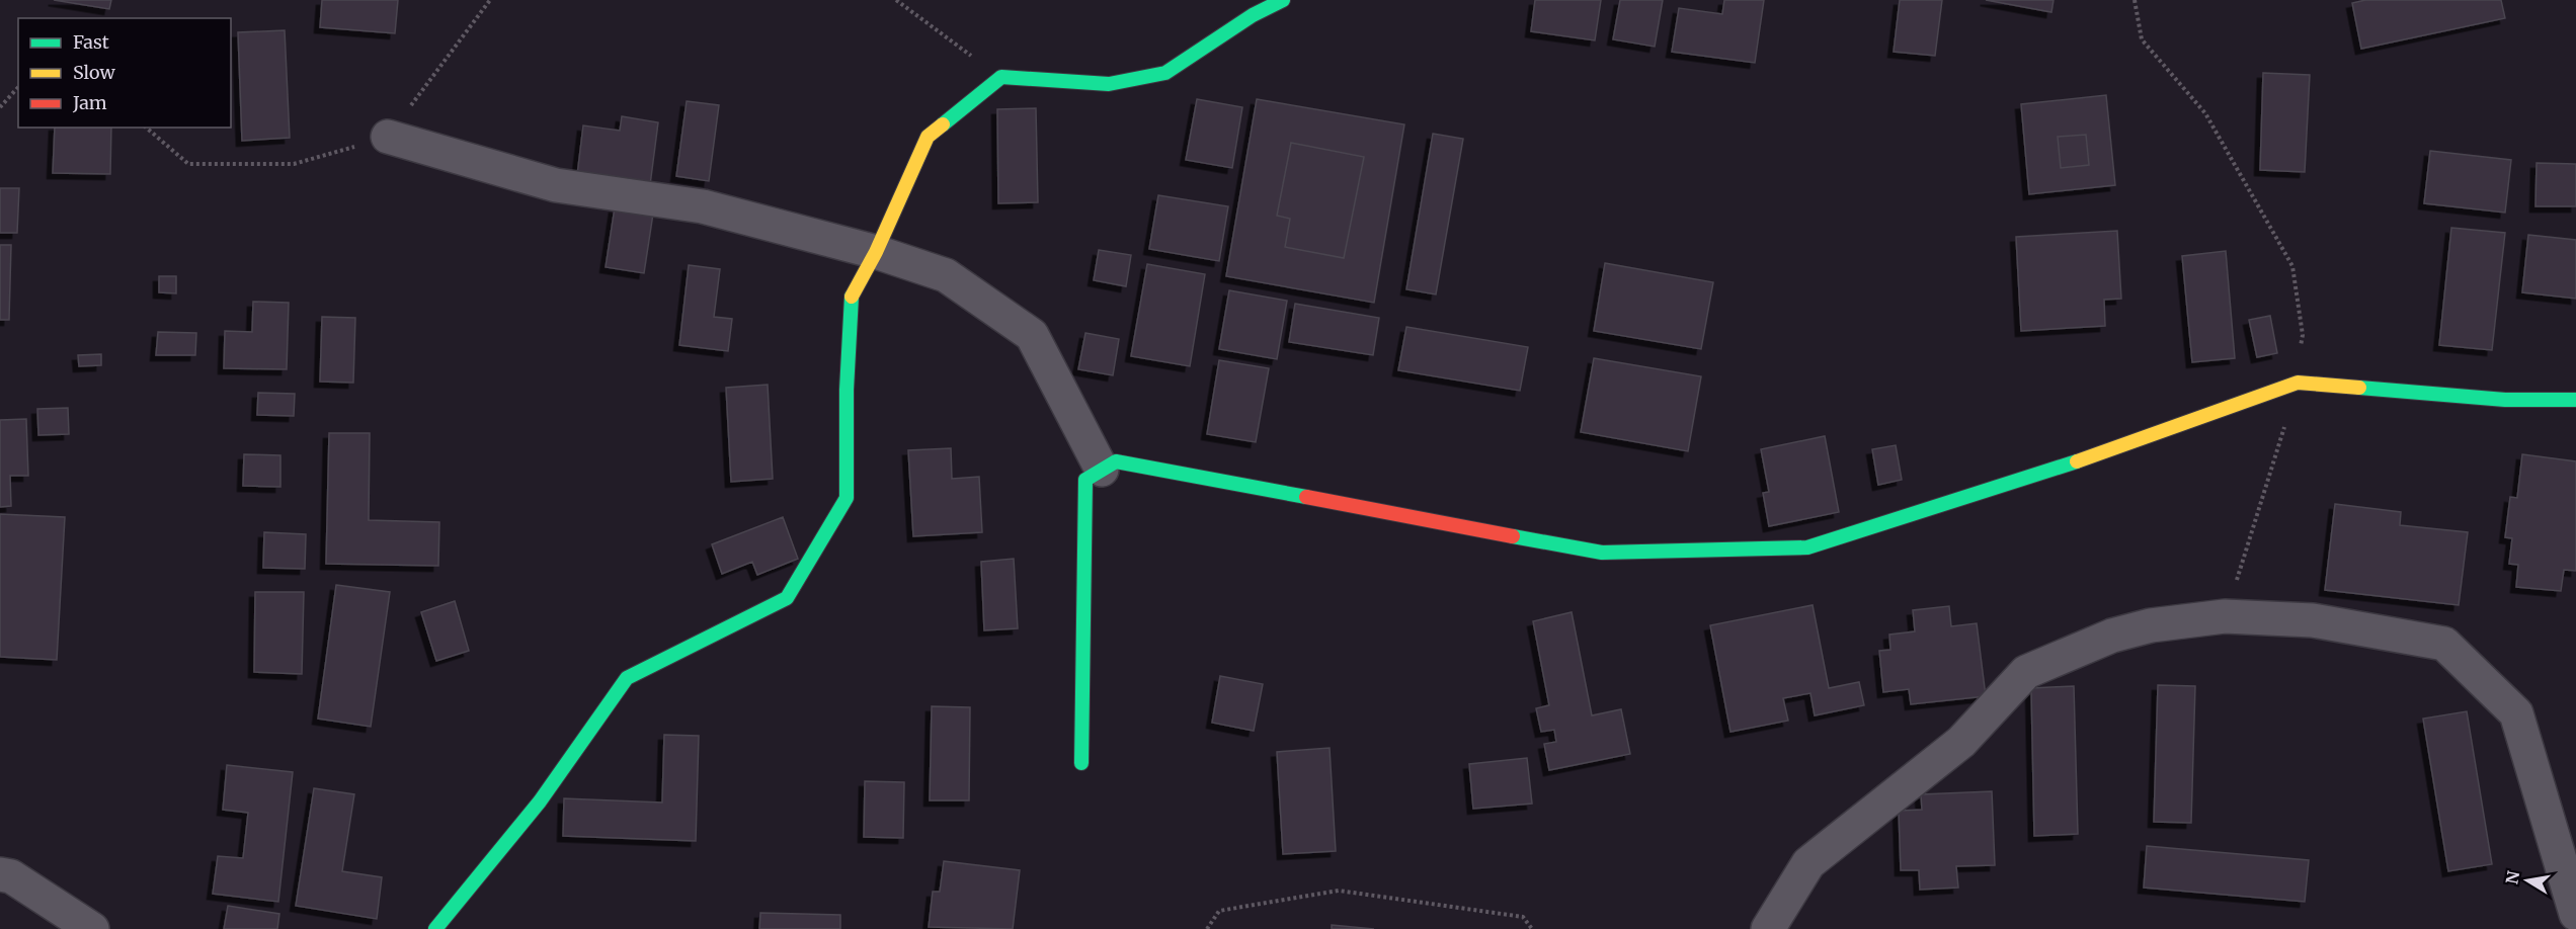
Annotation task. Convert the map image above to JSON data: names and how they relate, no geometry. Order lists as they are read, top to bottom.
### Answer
{
  "legend": ["Fast", "Slow", "Jam"],
  "north": "left"
}
